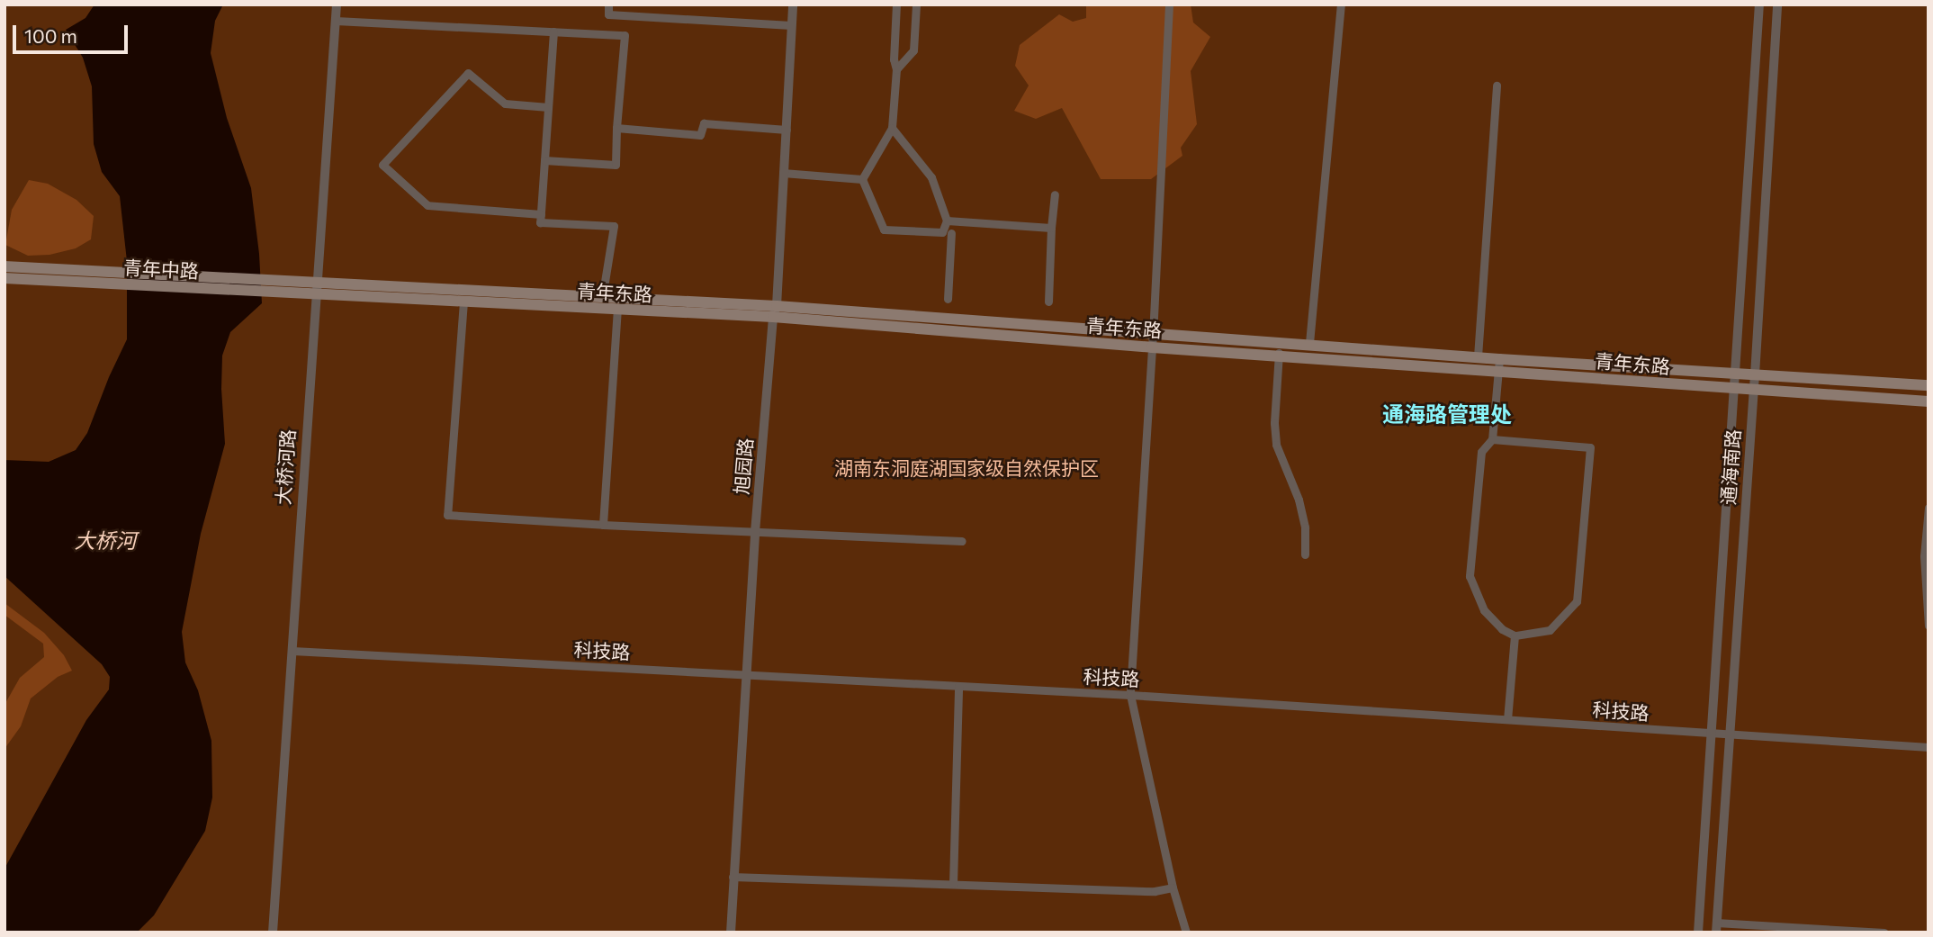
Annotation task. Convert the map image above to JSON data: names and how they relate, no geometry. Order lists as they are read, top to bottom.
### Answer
{
  "streets": {
    "main road": ["青年中路", "青年东路"],
    "street": [
      "旭园路",
      "大桥河路",
      "通海南路",
      "科技路"
    ]
  },
  "crossings": [
    ["青年中路", "青年东路"],
    ["青年中路", "大桥河路"],
    ["青年东路", "旭园路"],
    ["青年东路", "大桥河路"],
    ["青年东路", "通海南路"],
    ["旭园路", "科技路"],
    ["大桥河路", "科技路"],
    ["通海南路", "科技路"]
  ],
  "districts": ["通海路管理处"],
  "water": ["大桥河"],
  "parks": ["湖南东洞庭湖国家级自然保护区"],
  "scale_bar": "100 m"
}
